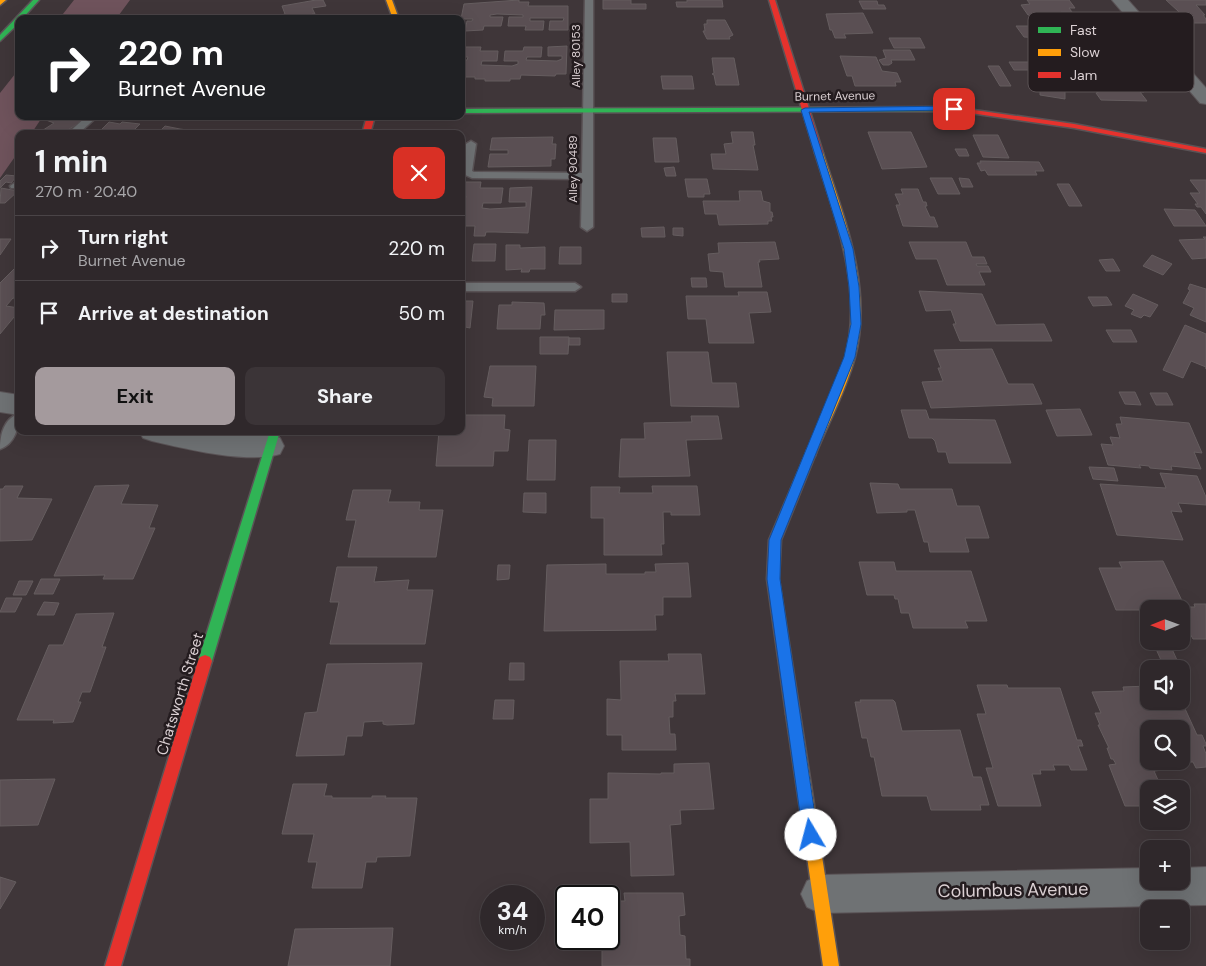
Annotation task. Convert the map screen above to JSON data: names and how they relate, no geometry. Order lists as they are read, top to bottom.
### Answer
{
  "streets": {
    "main road": ["Burnet Avenue", "Chatsworth Street"],
    "street": ["Columbus Avenue"],
    "lane": ["Alley 80153", "Alley 90489"]
  },
  "crossings": [
    ["Alley 80153", "Burnet Avenue"],
    ["Alley 80153", "Alley 90489"],
    ["Burnet Avenue", "Alley 90489"]
  ],
  "legend": ["Fast", "Slow", "Jam"],
  "north": "left",
  "page": {
    "turn": ["220 m", "Burnet Avenue"],
    "heading": ["1 min", "270 m · 20:40"],
    "list": [
      {
        "name": "Turn right",
        "note": "Burnet Avenue",
        "value": "220 m"
      },
      {
        "name": "Arrive at destination",
        "value": "50 m"
      }
    ],
    "buttons": ["Exit", "Share"],
    "map_buttons": ["+", "−"],
    "speed": "34 km/h",
    "limit": "40"
  }
}
